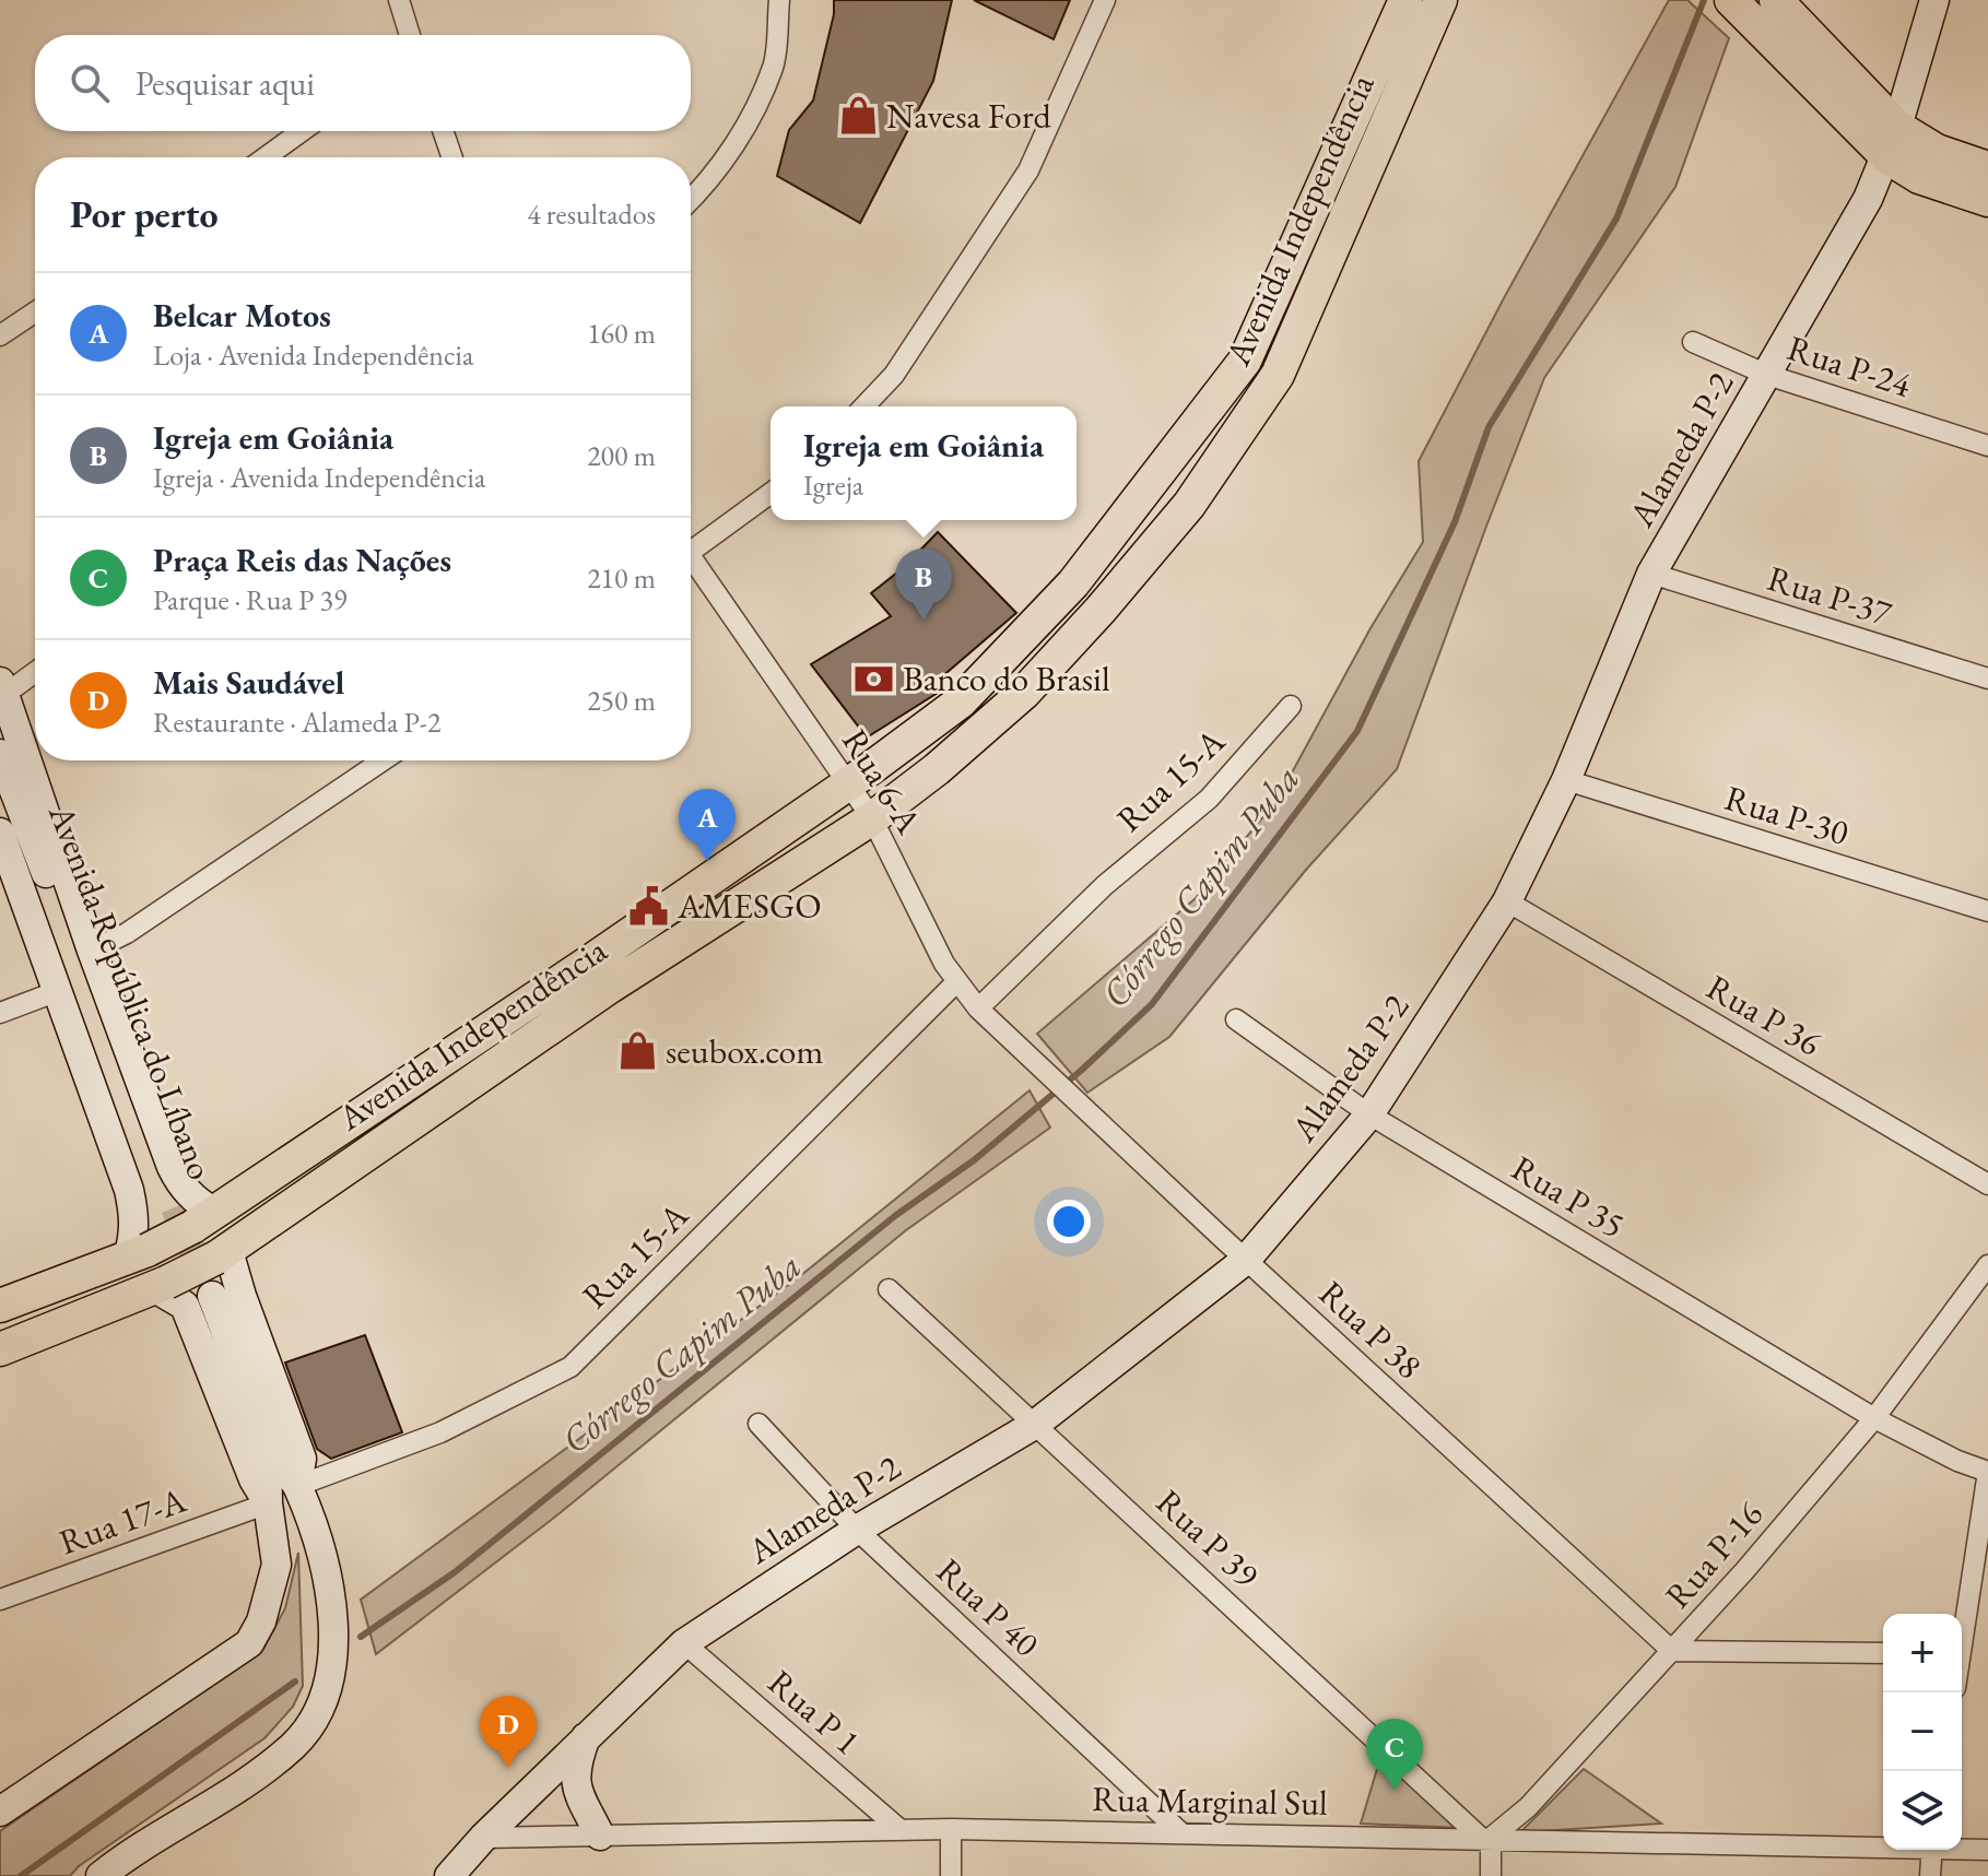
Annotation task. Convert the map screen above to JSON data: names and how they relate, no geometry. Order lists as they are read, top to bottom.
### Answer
{
  "streets": {
    "main road": ["Avenida Independência"],
    "street": [
      "Rua P-24",
      "Alameda P-2",
      "Rua P-37",
      "Rua 15-A",
      "Rua 6-A",
      "Rua P-30",
      "Avenida República do Líbano",
      "Rua P 36",
      "Rua P 35",
      "Rua P 38",
      "Rua 17-A",
      "Rua P 39",
      "Rua P-16",
      "Rua P 40",
      "Rua P 1",
      "Rua Marginal Sul"
    ]
  },
  "crossings": [
    ["Avenida Independência", "Rua 6-A"],
    ["Avenida Independência", "Avenida República do Líbano"],
    ["Rua P-24", "Alameda P-2"],
    ["Alameda P-2", "Rua P-37"],
    ["Alameda P-2", "Rua P-30"],
    ["Alameda P-2", "Rua P 36"],
    ["Alameda P-2", "Rua P 35"],
    ["Alameda P-2", "Rua P 38"],
    ["Alameda P-2", "Rua P 39"],
    ["Alameda P-2", "Rua P 40"],
    ["Alameda P-2", "Rua P 1"],
    ["Alameda P-2", "Rua Marginal Sul"],
    ["Rua 15-A", "Rua 6-A"],
    ["Rua 6-A", "Rua P 38"],
    ["Rua P 35", "Rua P-16"],
    ["Rua P 38", "Rua P-16"],
    ["Rua P 39", "Rua P-16"],
    ["Rua P 39", "Rua Marginal Sul"],
    ["Rua P-16", "Rua Marginal Sul"],
    ["Rua P 40", "Rua Marginal Sul"],
    ["Rua P 1", "Rua Marginal Sul"]
  ],
  "water": ["Córrego Capim Puba"],
  "places": {
    "shop": ["Navesa Ford", "seubox.com"],
    "bank": ["Banco do Brasil"],
    "public building": ["AMESGO"]
  },
  "page": {
    "search": "Pesquisar aqui",
    "heading": ["Por perto", "4 resultados"],
    "list": [
      {
        "mark": "A",
        "name": "Belcar Motos",
        "note": "Loja · Avenida Independência",
        "value": "160 m"
      },
      {
        "mark": "B",
        "name": "Igreja em Goiânia",
        "note": "Igreja · Avenida Independência",
        "value": "200 m"
      },
      {
        "mark": "C",
        "name": "Praça Reis das Nações",
        "note": "Parque · Rua P 39",
        "value": "210 m"
      },
      {
        "mark": "D",
        "name": "Mais Saudável",
        "note": "Restaurante · Alameda P-2",
        "value": "250 m"
      }
    ],
    "popup": ["Igreja em Goiânia", "Igreja"],
    "pins": [
      "B",
      "A",
      "D",
      "C"
    ],
    "map_buttons": ["+", "−"]
  }
}
